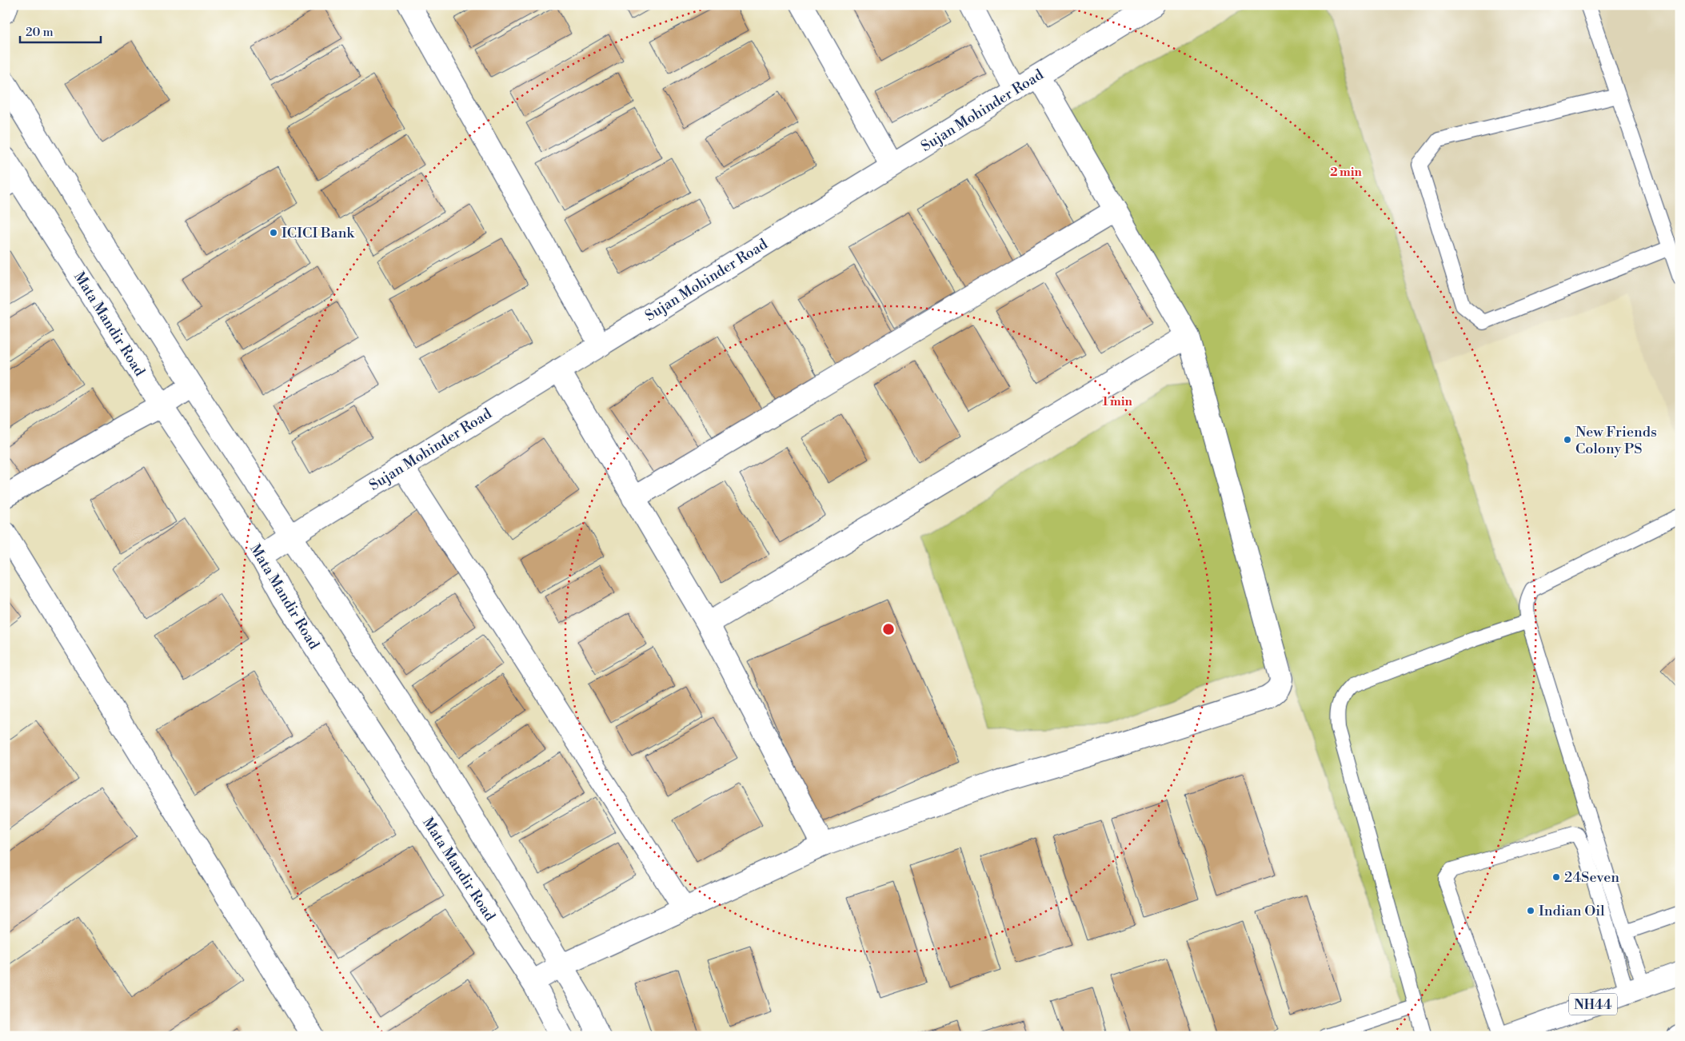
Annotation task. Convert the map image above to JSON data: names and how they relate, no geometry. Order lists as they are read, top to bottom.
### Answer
{
  "streets": {
    "main road": ["Sujan Mohinder Road", "Mata Mandir Road", "NH44"]
  },
  "crossings": [
    ["Sujan Mohinder Road", "Mata Mandir Road"]
  ],
  "places": [
    "ICICI Bank",
    "New Friends Colony PS",
    "24Seven",
    "Indian Oil"
  ],
  "scale_bar": "20 m",
  "rings": ["2 min", "1 min"]
}
